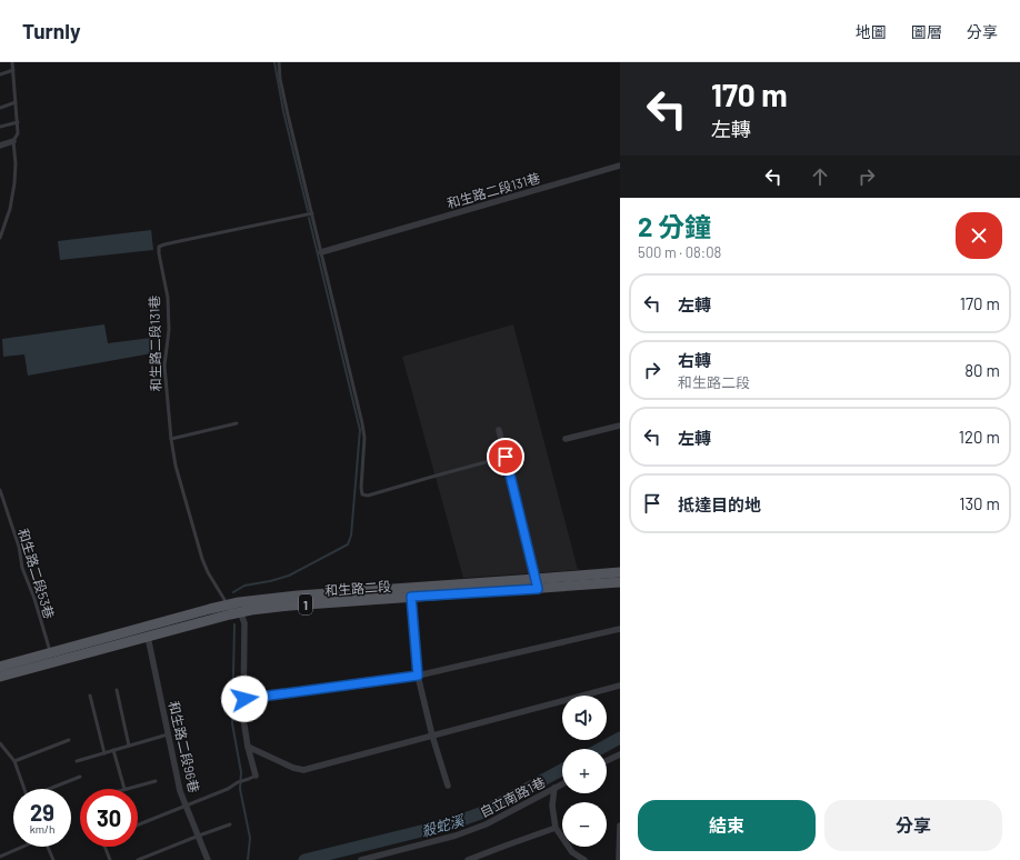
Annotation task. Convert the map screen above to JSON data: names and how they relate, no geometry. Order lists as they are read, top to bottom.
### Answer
{
  "streets": {
    "main road": ["和生路二段", "1"],
    "street": ["和生路二段131巷", "和生路二段96巷", "自立南路1巷"],
    "lane": ["和生路二段53巷"]
  },
  "crossings": [
    ["和生路二段131巷", "和生路二段"],
    ["和生路二段53巷", "和生路二段"],
    ["和生路二段", "和生路二段96巷"]
  ],
  "water": ["殺蛇溪"],
  "page": {
    "header": "Turnly",
    "nav": ["地圖", "圖層", "分享"],
    "turn": ["170 m", "左轉"],
    "heading": ["2 分鐘", "500 m · 08:08"],
    "list": [
      {
        "name": "左轉",
        "value": "170 m"
      },
      {
        "name": "右轉",
        "note": "和生路二段",
        "value": "80 m"
      },
      {
        "name": "左轉",
        "value": "120 m"
      },
      {
        "name": "抵達目的地",
        "value": "130 m"
      }
    ],
    "map_buttons": ["+", "−"],
    "speed": "29 km/h",
    "limit": "30",
    "buttons": ["結束", "分享"]
  }
}
